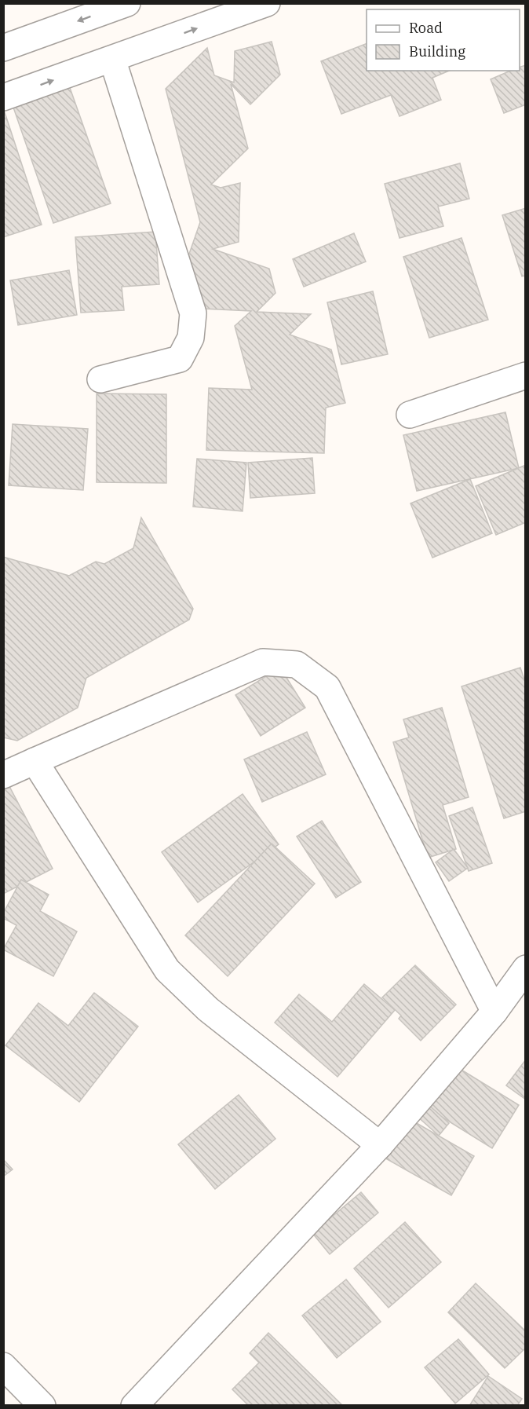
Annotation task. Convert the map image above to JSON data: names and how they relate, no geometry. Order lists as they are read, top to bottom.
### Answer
{
  "legend": ["Road", "Building"]
}
